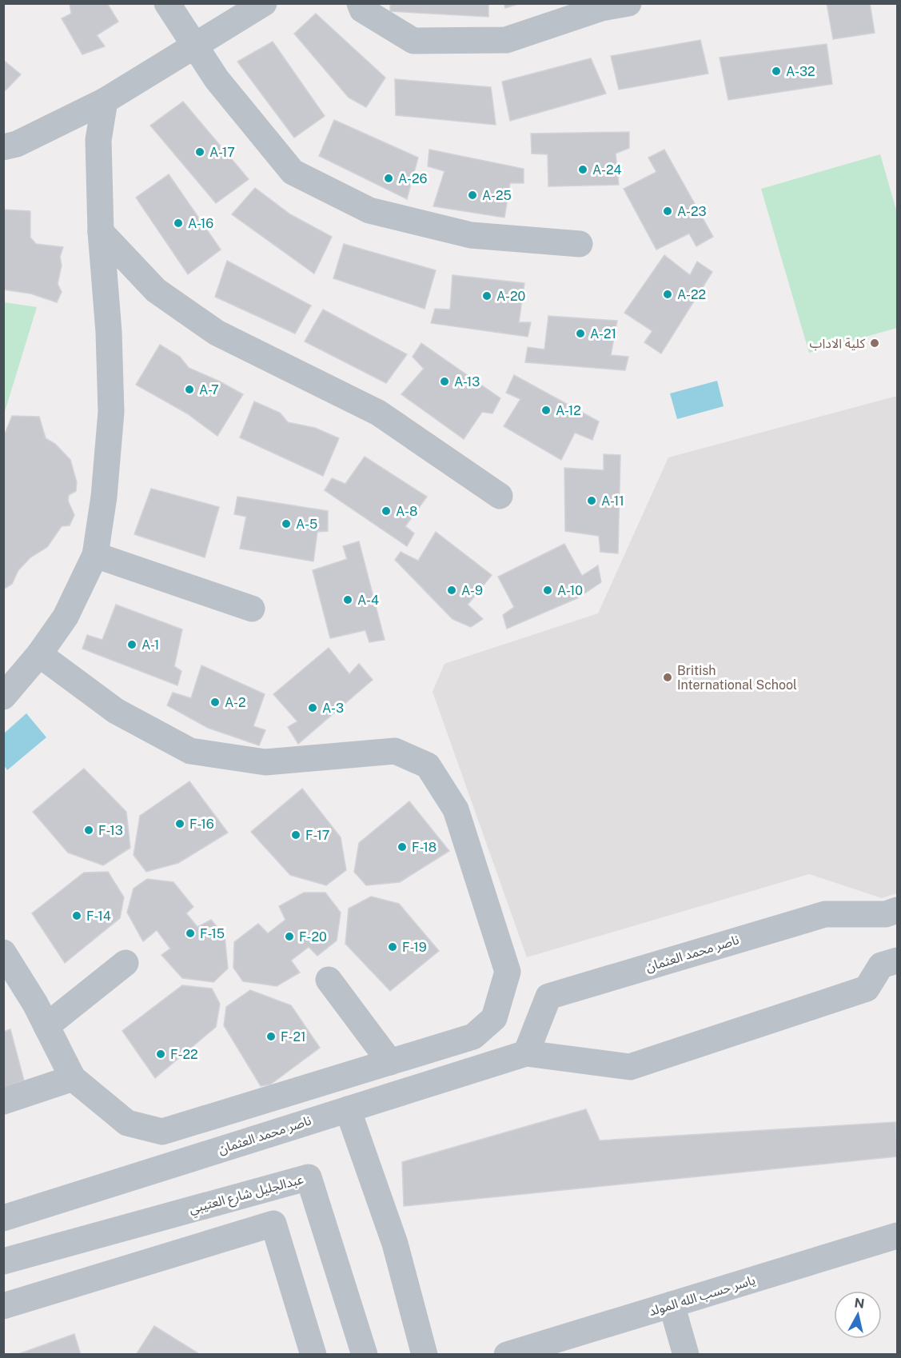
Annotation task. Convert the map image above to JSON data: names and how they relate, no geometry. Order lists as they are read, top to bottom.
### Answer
{
  "streets": {
    "street": ["ناصر محمد العثمان", "عبدالجليل شارع العتيبي", "ياسر حسب الله المولد"]
  },
  "places": [
    "A-32",
    "A-17",
    "A-24",
    "A-26",
    "A-25",
    "A-23",
    "A-16",
    "A-22",
    "A-20",
    "A-21",
    "كلية الاداب",
    "A-13",
    "A-7",
    "A-12",
    "A-11",
    "A-8",
    "A-5",
    "A-9",
    "A-10",
    "A-4",
    "A-1",
    "British International School",
    "A-2",
    "A-3",
    "F-16",
    "F-13",
    "F-17",
    "F-18",
    "F-14",
    "F-15",
    "F-20",
    "F-19",
    "F-21",
    "F-22"
  ],
  "north": "top"
}
